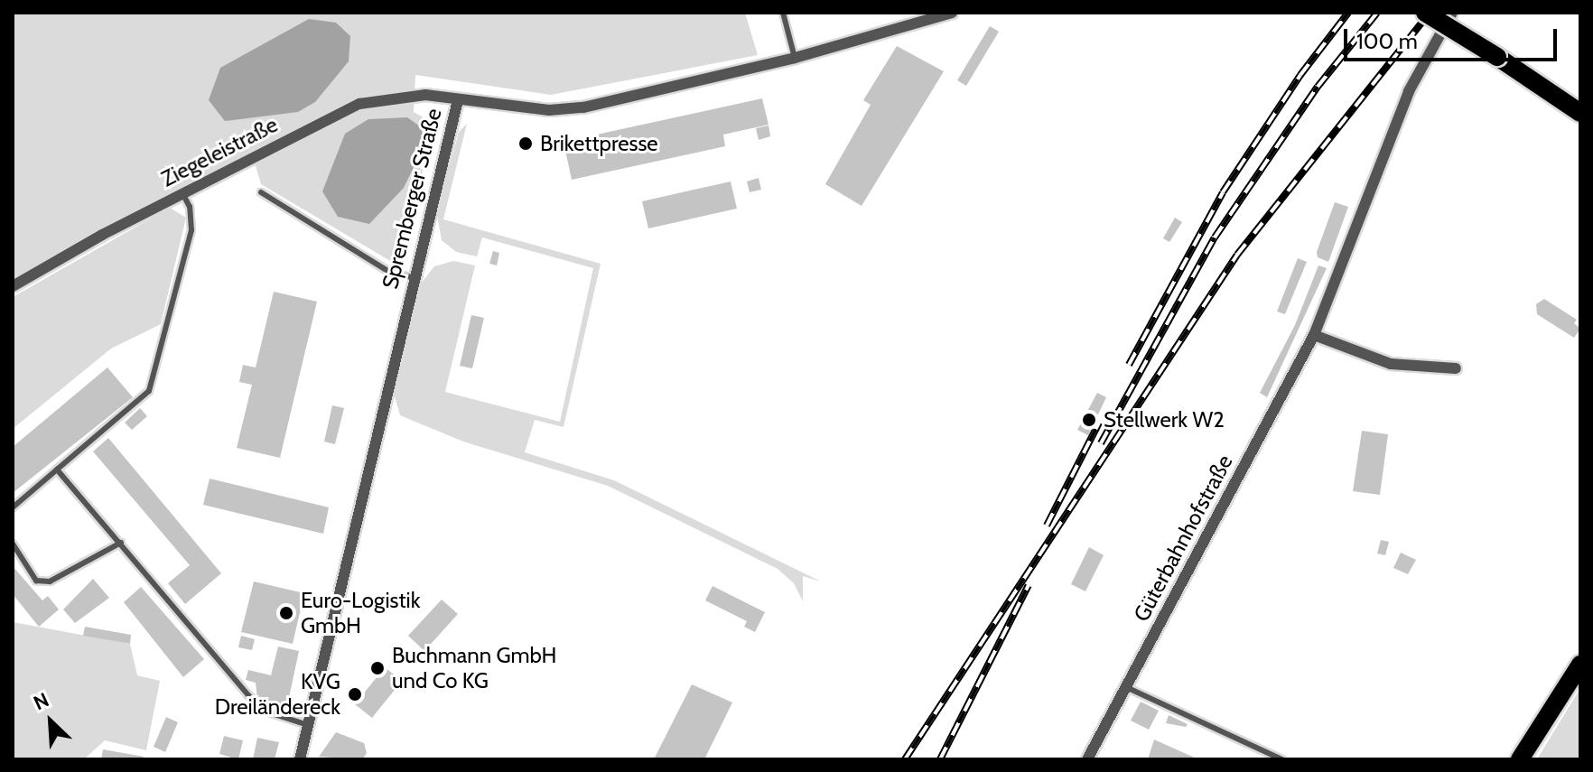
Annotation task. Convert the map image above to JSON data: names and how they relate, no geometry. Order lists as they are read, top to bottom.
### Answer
{
  "streets": {
    "street": ["Ziegeleistraße", "Spremberger Straße", "Güterbahnhofstraße"]
  },
  "crossings": [
    ["Ziegeleistraße", "Spremberger Straße"]
  ],
  "places": [
    "Brikettpresse",
    "Stellwerk W2",
    "Euro-Logistik GmbH",
    "Buchmann GmbH und Co KG",
    "KVG Dreiländereck"
  ],
  "scale_bar": "100 m",
  "north": "top left"
}
